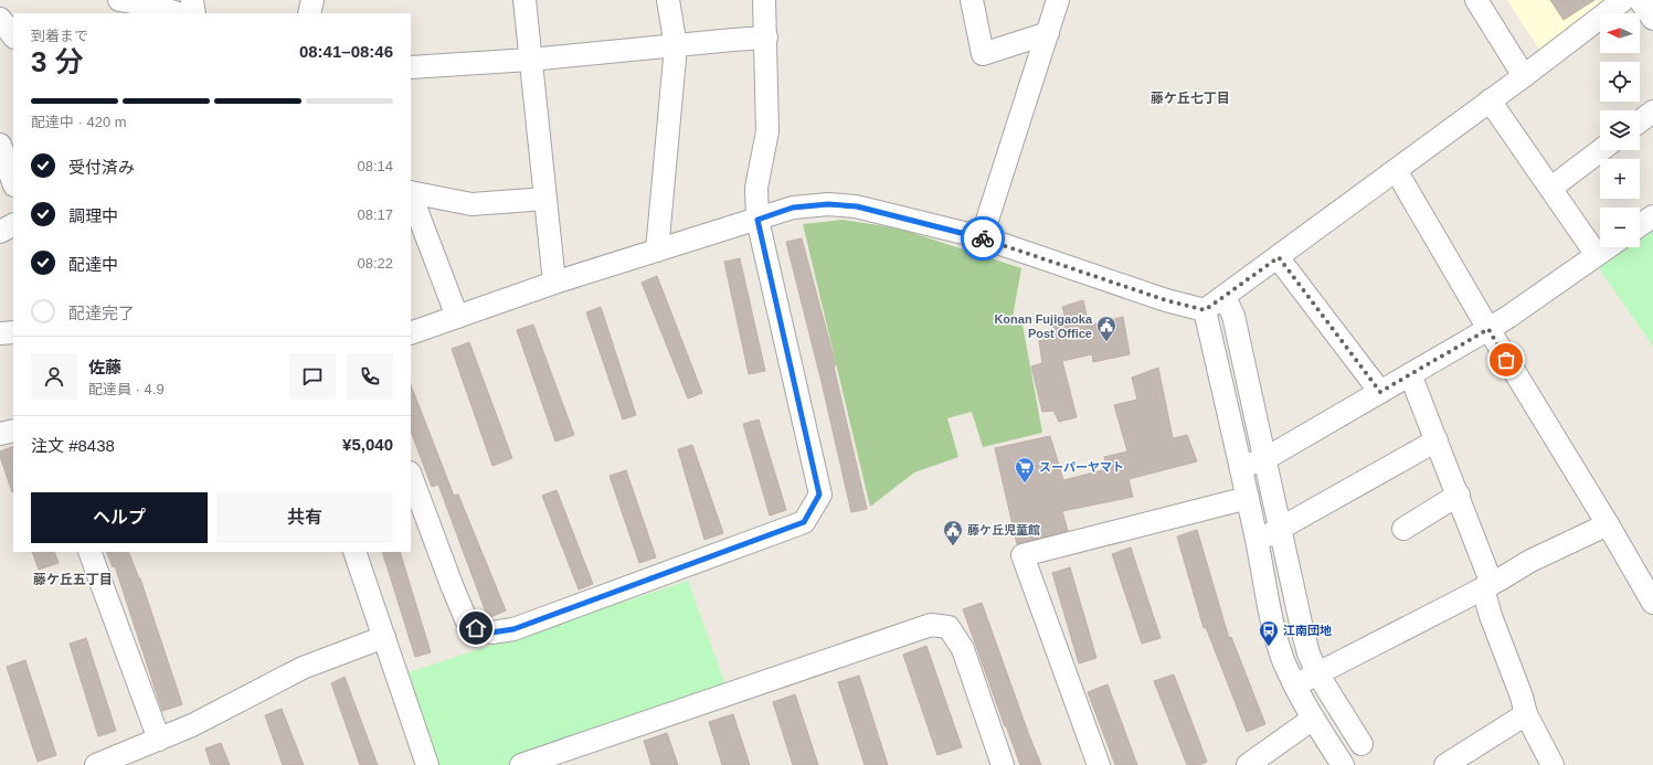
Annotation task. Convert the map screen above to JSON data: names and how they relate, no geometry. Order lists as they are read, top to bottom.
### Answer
{
  "districts": ["藤ケ丘七丁目", "藤ケ丘五丁目"],
  "places": {
    "public building": ["Konan Fujigaoka Post Office", "藤ケ丘児童館"],
    "supermarket": ["スーパーヤマト"],
    "bus stop": ["江南団地"]
  },
  "north": "left",
  "page": {
    "map_buttons": ["+", "−"],
    "heading": ["3 分", "到着まで", "08:41–08:46"],
    "panel": [
      "佐藤",
      "配達員 · 4.9",
      "注文 #8438",
      "¥5,040"
    ],
    "bar": "配達中 · 420 m",
    "list": [
      ["受付済み", "08:14"],
      ["調理中", "08:17"],
      ["配達中", "08:22"],
      "配達完了"
    ],
    "buttons": ["ヘルプ", "共有"]
  }
}
